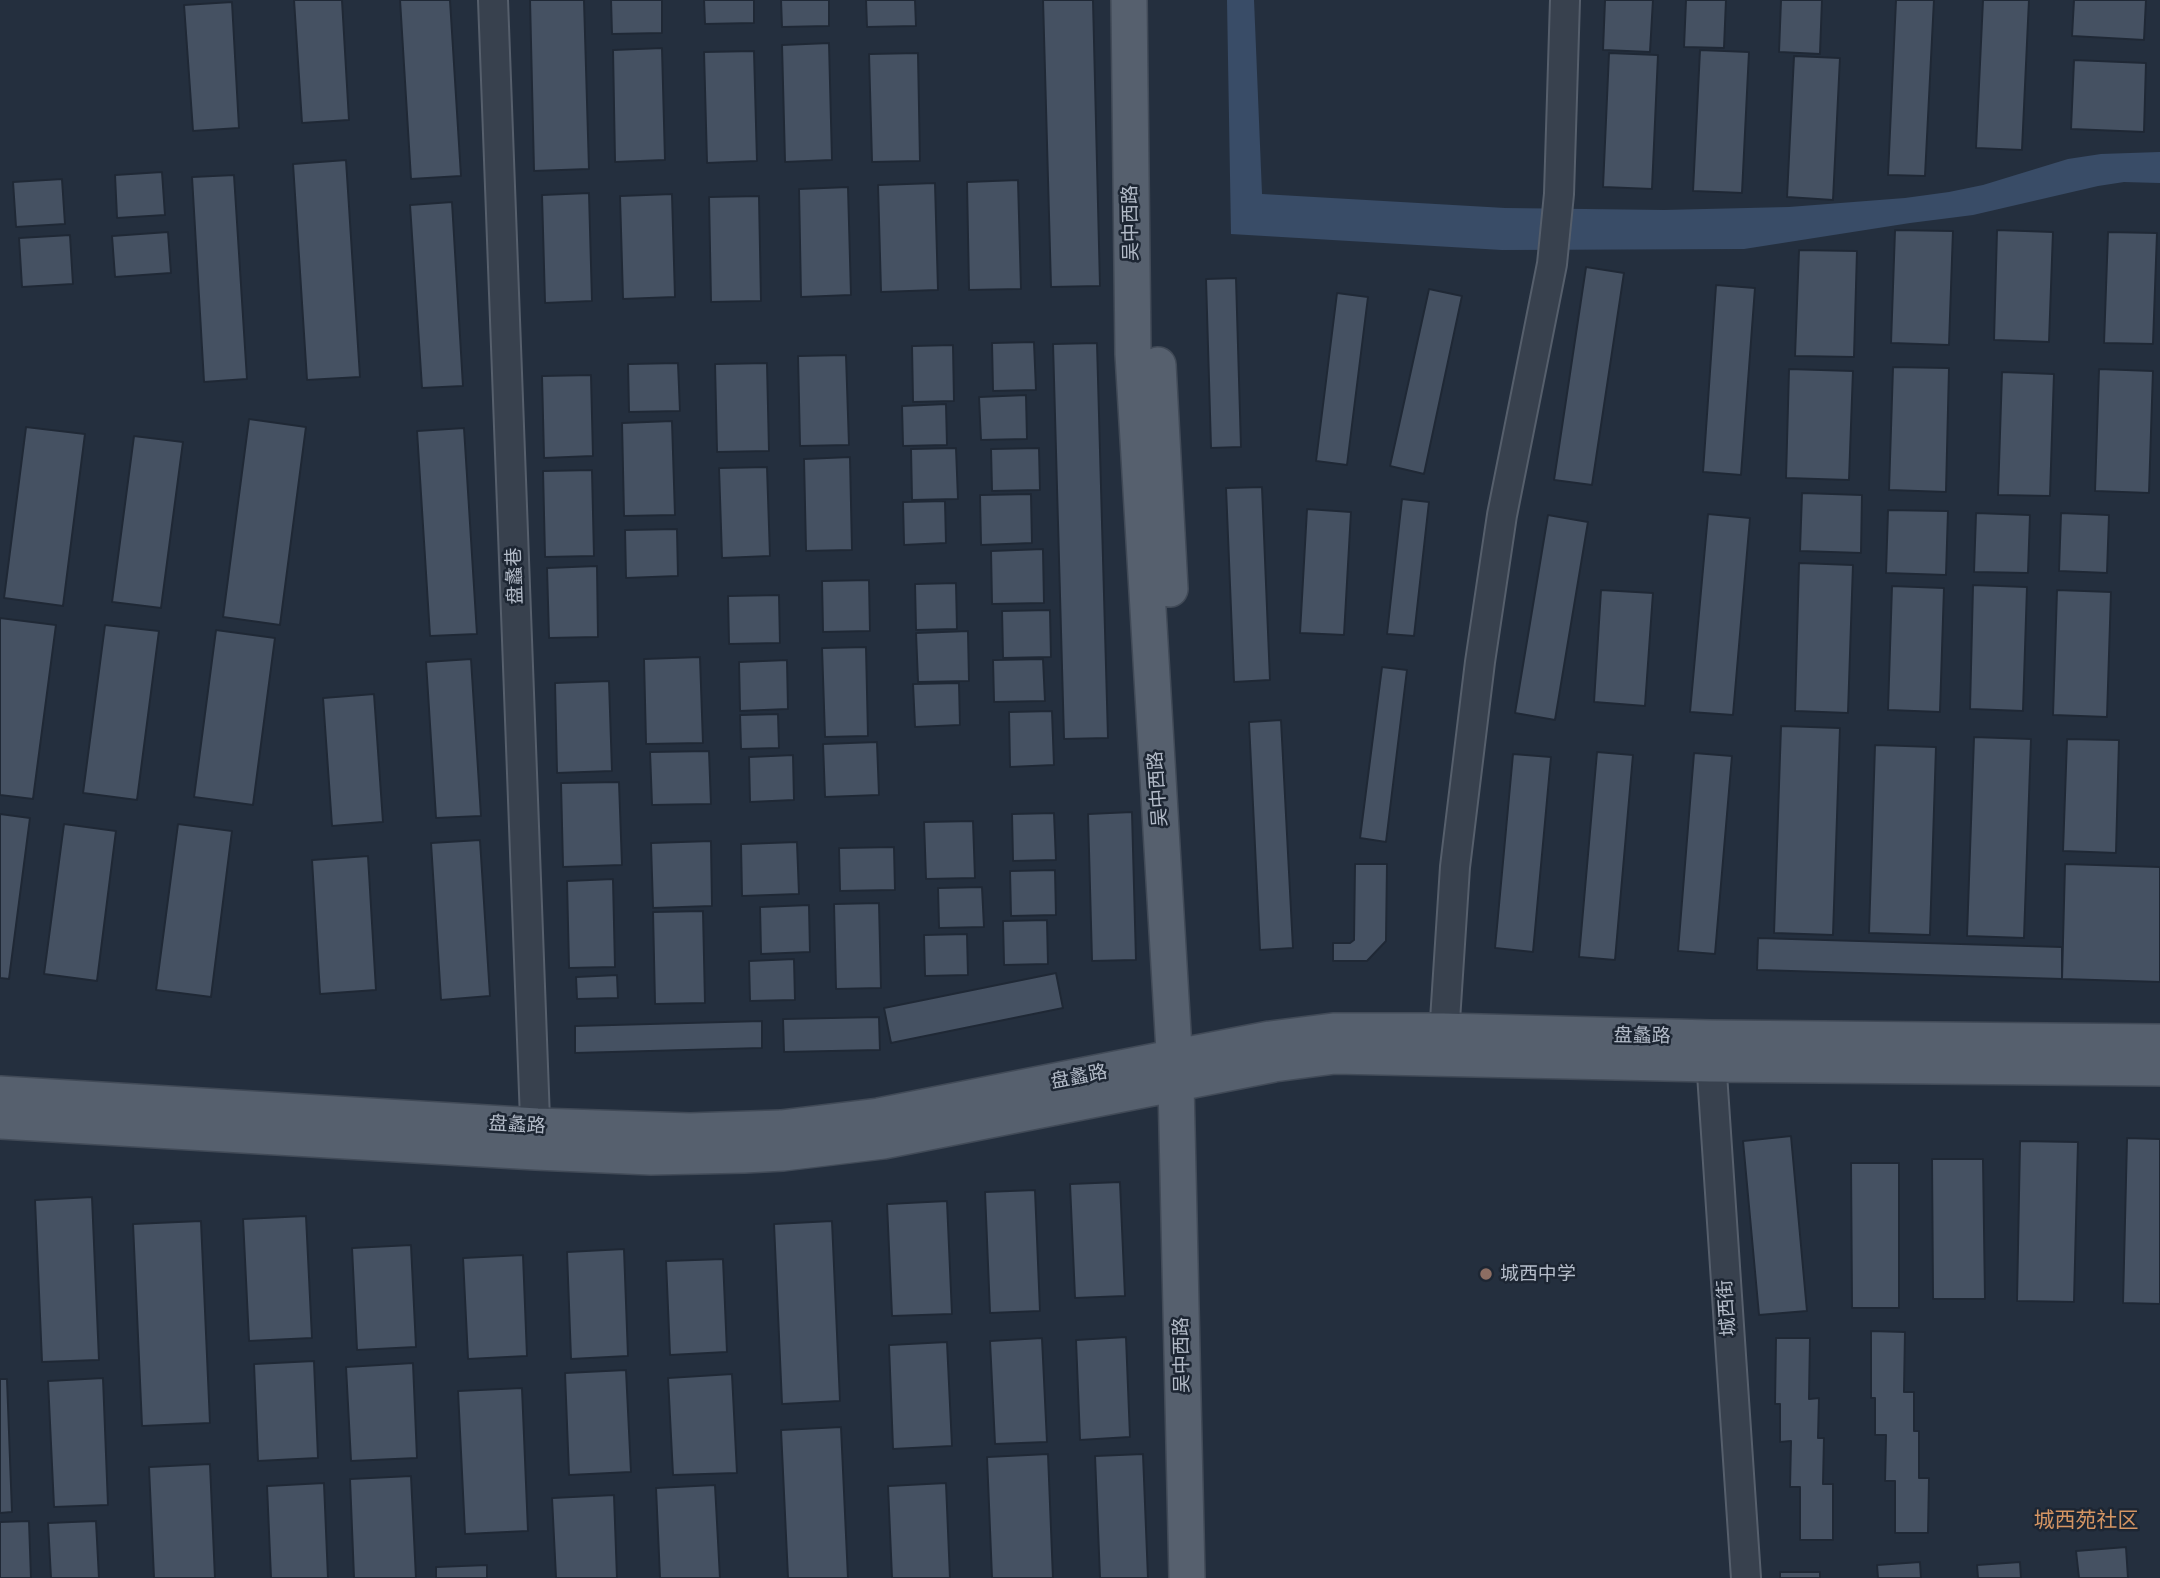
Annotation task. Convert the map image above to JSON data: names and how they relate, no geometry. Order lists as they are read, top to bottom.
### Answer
{
  "streets": {
    "main road": ["吴中西路", "盘蠡路"],
    "street": ["盘蠡巷", "城西街"]
  },
  "crossings": [
    ["吴中西路", "盘蠡路"],
    ["盘蠡巷", "盘蠡路"],
    ["盘蠡路", "城西街"]
  ],
  "districts": ["城西苑社区"],
  "places": ["城西中学"]
}
